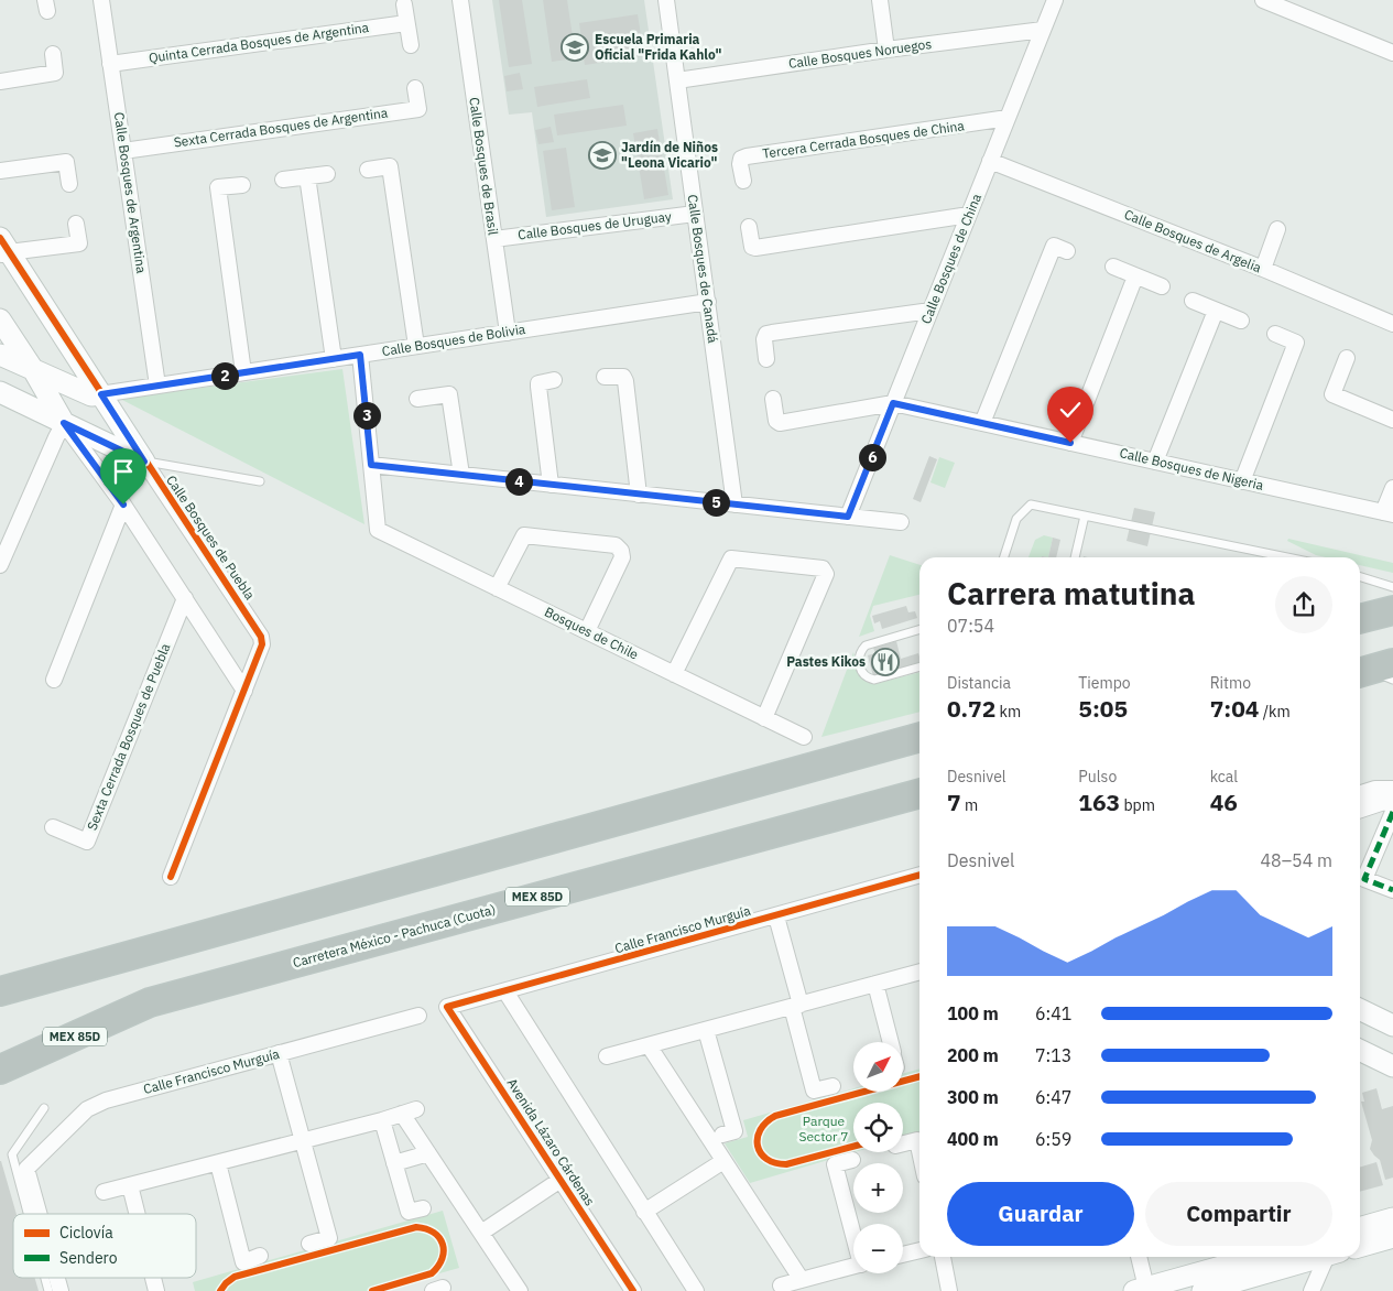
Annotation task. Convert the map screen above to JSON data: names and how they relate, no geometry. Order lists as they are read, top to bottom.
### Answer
{
  "streets": {
    "highway": ["MEX 85D", "Carretera México - Pachuca (Cuota)"],
    "street": [
      "Quinta Cerrada Bosques de Argentina",
      "Calle Bosques Noruegos",
      "Sexta Cerrada Bosques de Argentina",
      "Tercera Cerrada Bosques de China",
      "Calle Bosques de Brasil",
      "Calle Bosques de Argentina",
      "Calle Bosques de Uruguay",
      "Calle Bosques de Argelia",
      "Calle Bosques de China",
      "Calle Bosques de Canadá",
      "Calle Bosques de Bolivia",
      "Calle Bosques de Nigeria",
      "Calle Bosques de Puebla",
      "Bosques de Chile",
      "Sexta Cerrada Bosques de Puebla",
      "Calle Francisco Murguía",
      "Avenida Lázaro Cárdenas"
    ]
  },
  "crossings": [
    ["Quinta Cerrada Bosques de Argentina", "Calle Bosques de Argentina"],
    ["Calle Bosques Noruegos", "Calle Bosques de China"],
    ["Calle Bosques Noruegos", "Calle Bosques de Canadá"],
    ["Sexta Cerrada Bosques de Argentina", "Calle Bosques de Argentina"],
    ["Tercera Cerrada Bosques de China", "Calle Bosques de China"],
    ["Calle Bosques de Brasil", "Calle Bosques de Uruguay"],
    ["Calle Bosques de Brasil", "Calle Bosques de Bolivia"],
    ["Calle Bosques de Argentina", "Calle Bosques de Bolivia"],
    ["Calle Bosques de Uruguay", "Calle Bosques de Canadá"],
    ["Calle Bosques de Argelia", "Calle Bosques de China"],
    ["Calle Bosques de China", "Calle Bosques de Nigeria"],
    ["Calle Bosques de Canadá", "Calle Bosques de Bolivia"],
    ["Calle Bosques de Bolivia", "Calle Bosques de Puebla"],
    ["Calle Francisco Murguía", "Avenida Lázaro Cárdenas"]
  ],
  "parks": ["Parque Sector 7"],
  "places": {
    "school or university": ["Escuela Primaria Oficial \"Frida Kahlo\"", "Jardín de Niños \"Leona Vicario\""],
    "restaurant": ["Pastes Kikos"]
  },
  "legend": ["Ciclovía", "Sendero"],
  "north": "top right",
  "page": {
    "pins": [
      "2",
      "3",
      "6",
      "4",
      "5"
    ],
    "heading": ["Carrera matutina", "07:54"],
    "stats": [
      ["Distancia", "0.72 km"],
      ["Tiempo", "5:05"],
      ["Ritmo", "7:04 /km"],
      ["Desnivel", "7 m"],
      ["Pulso", "163 bpm"],
      ["kcal", "46"]
    ],
    "chart": ["Desnivel", "48–54 m"],
    "list": [
      {
        "name": "100 m",
        "note": "6:41"
      },
      {
        "name": "200 m",
        "note": "7:13"
      },
      {
        "name": "300 m",
        "note": "6:47"
      },
      {
        "name": "400 m",
        "note": "6:59"
      }
    ],
    "map_buttons": ["+", "−"],
    "buttons": ["Guardar", "Compartir"]
  }
}
